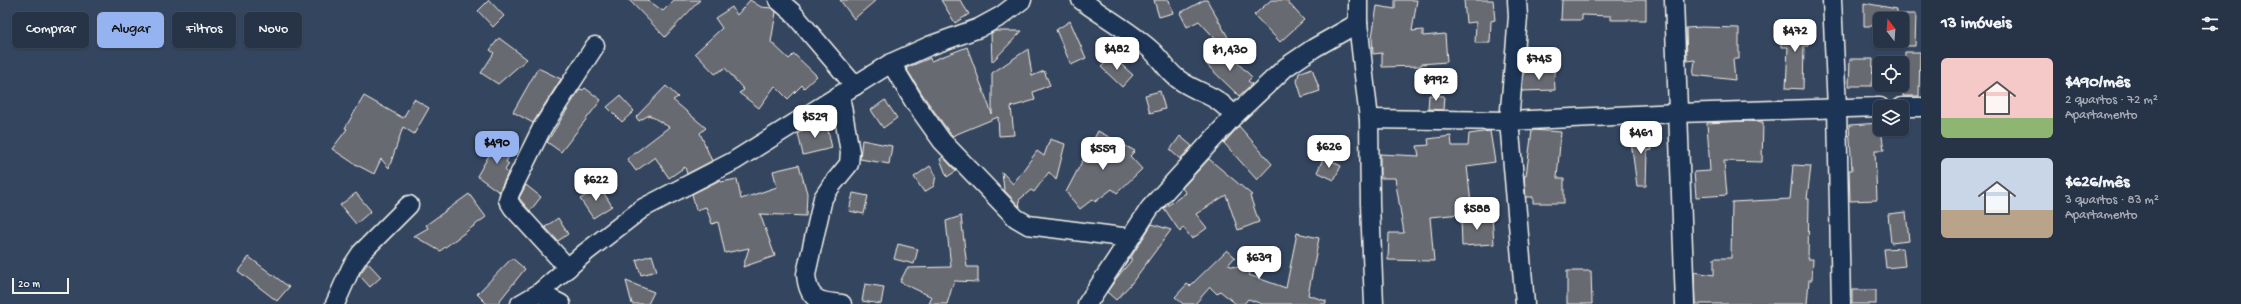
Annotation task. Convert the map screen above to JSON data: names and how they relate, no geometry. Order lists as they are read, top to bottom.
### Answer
{
  "scale_bar": "20 m",
  "north": "top",
  "page": {
    "heading": "13 imóveis",
    "chip": [
      "Comprar",
      "Alugar",
      "Filtros",
      "Novo"
    ],
    "price": [
      "$472",
      "$482",
      "$1,430",
      "$745",
      "$992",
      "$529",
      "$461",
      "$490",
      "$626",
      "$559",
      "$622",
      "$588",
      "$639"
    ],
    "list": [
      {
        "name": "$490/mês",
        "note": "2 quartos · 72 m² · Apartamento"
      },
      {
        "name": "$626/mês",
        "note": "3 quartos · 83 m² · Apartamento"
      }
    ],
    "scale": "20 m"
  }
}
